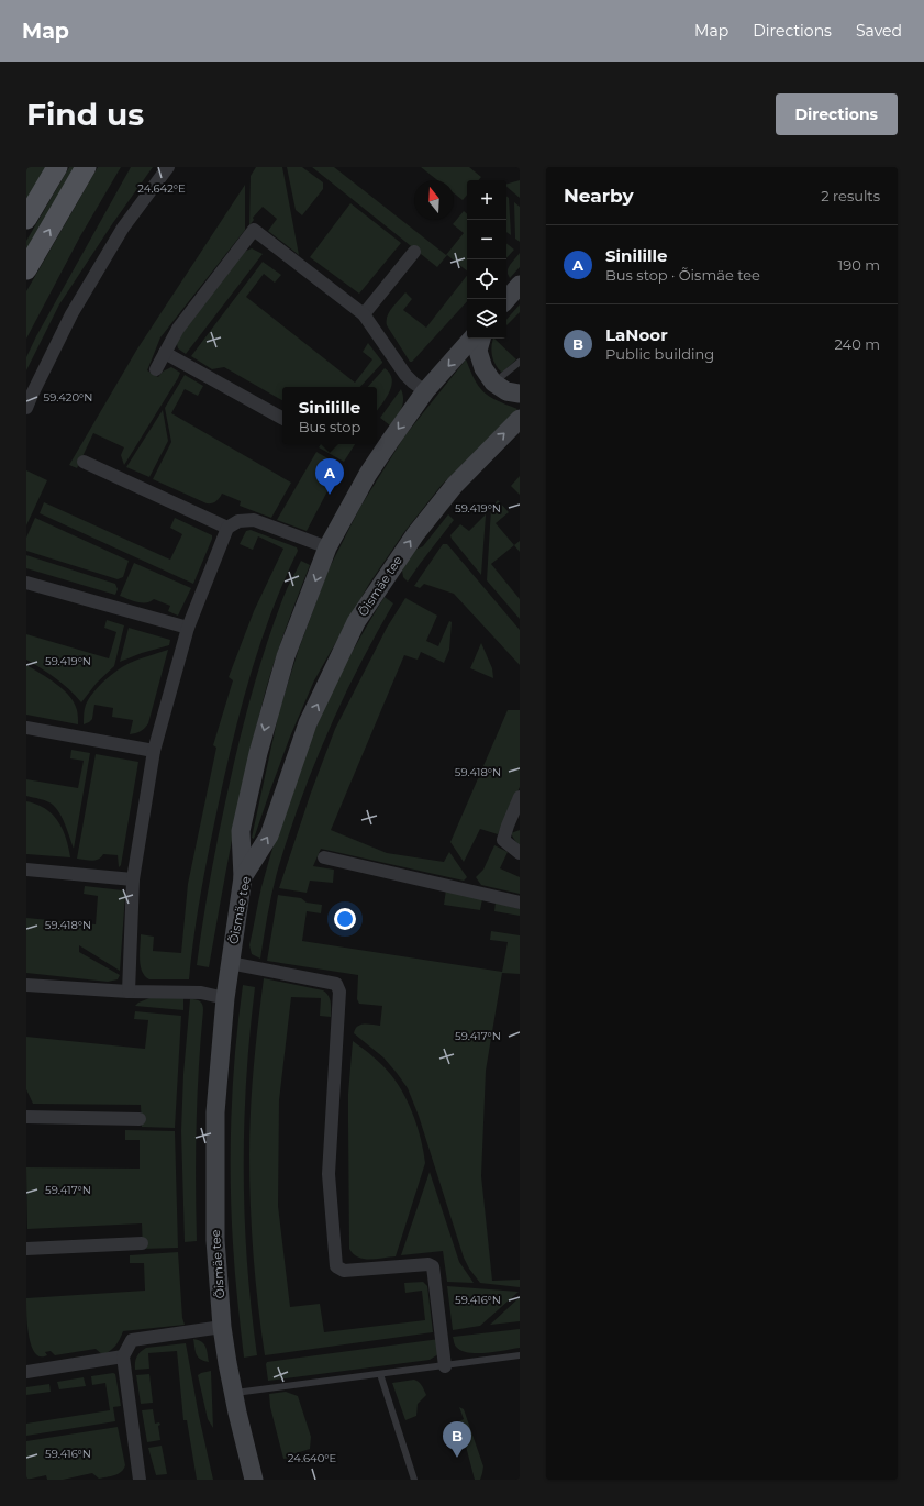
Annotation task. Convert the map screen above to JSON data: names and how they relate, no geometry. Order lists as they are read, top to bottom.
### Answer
{
  "streets": {
    "main road": ["Õismäe tee"]
  },
  "north": "top",
  "page": {
    "header": "Map",
    "nav": ["Map", "Directions", "Saved"],
    "buttons": "Directions",
    "title": "Find us",
    "heading": ["Nearby", "2 results"],
    "map_buttons": ["+", "−"],
    "list": [
      {
        "mark": "A",
        "name": "Sinilille",
        "note": "Bus stop · Õismäe tee",
        "value": "190 m"
      },
      {
        "mark": "B",
        "name": "LaNoor",
        "note": "Public building",
        "value": "240 m"
      }
    ],
    "popup": ["Sinilille", "Bus stop"],
    "pins": ["A", "B"]
  },
  "coordinates": [
    "24.642°E",
    "59.420°N",
    "59.419°N",
    "59.418°N",
    "59.417°N",
    "59.416°N",
    "24.640°E"
  ]
}
